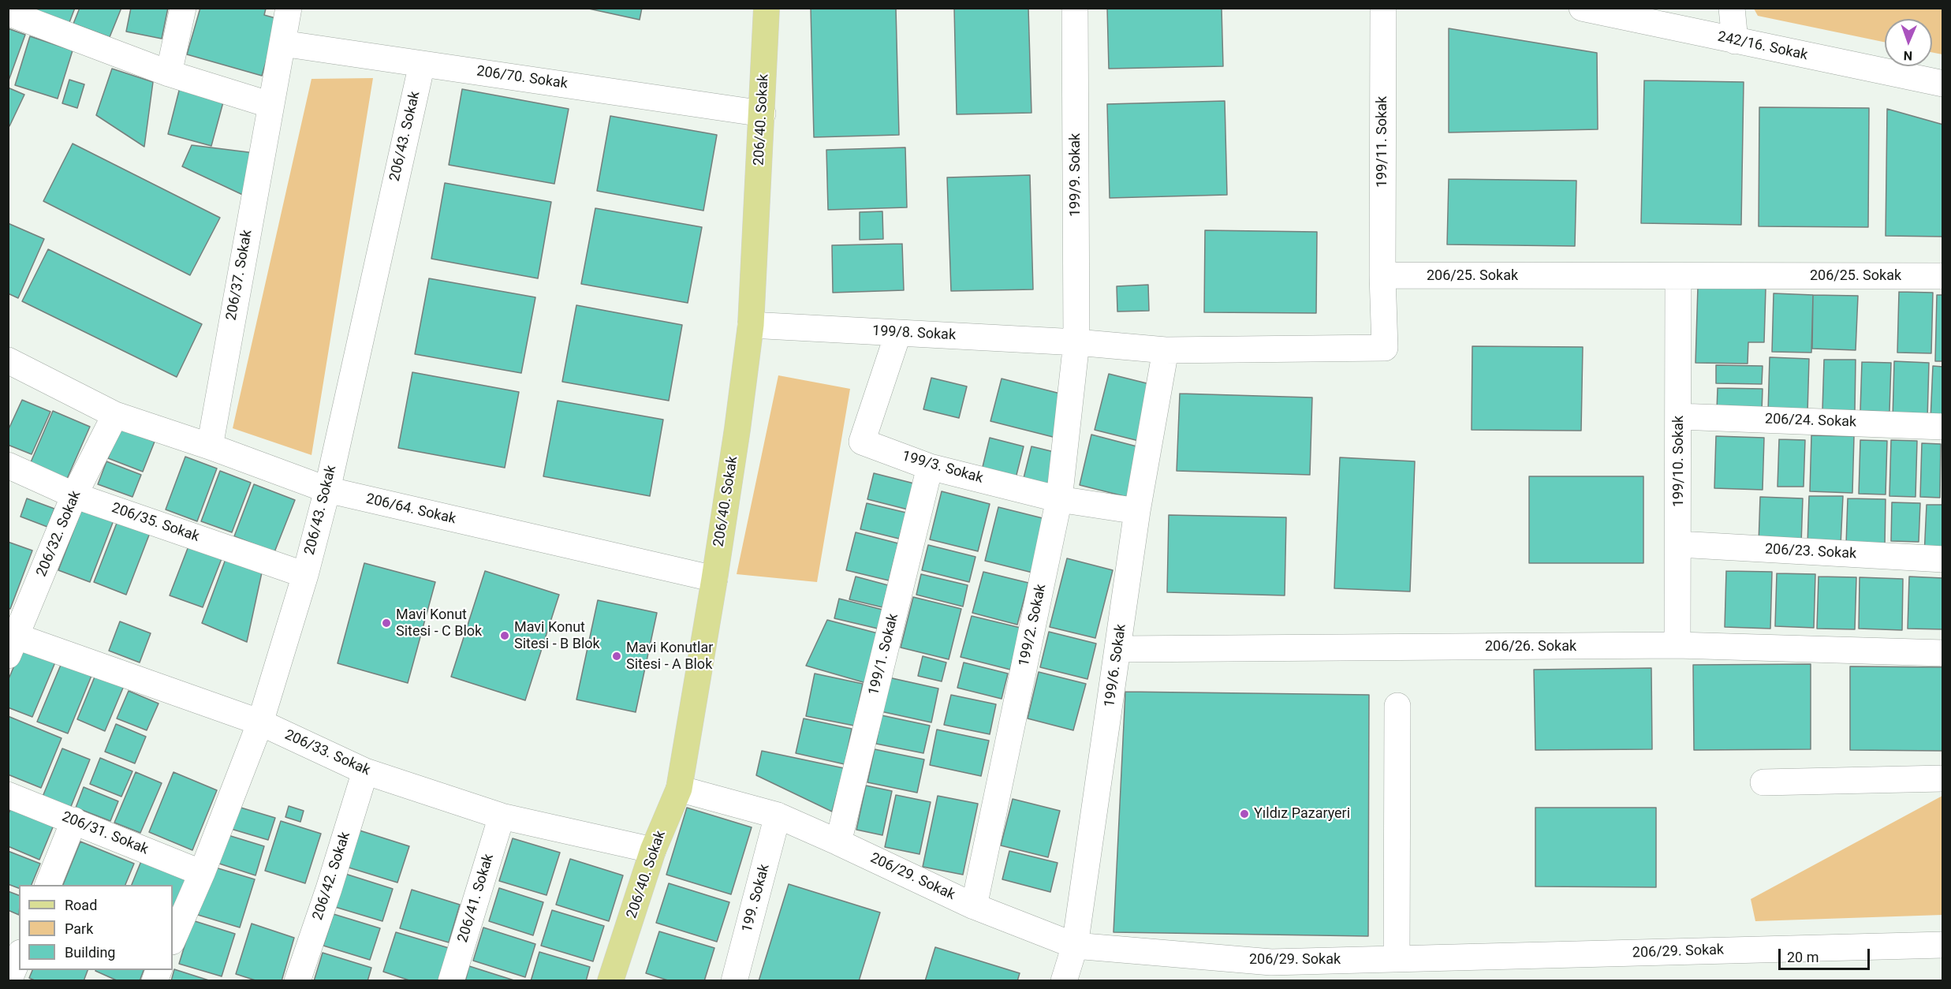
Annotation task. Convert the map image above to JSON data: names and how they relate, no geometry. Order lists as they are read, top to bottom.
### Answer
{
  "streets": {
    "main road": ["206/40. Sokak"],
    "street": [
      "242/16. Sokak",
      "206/70. Sokak",
      "206/43. Sokak",
      "199/11. Sokak",
      "199/9. Sokak",
      "206/37. Sokak",
      "206/25. Sokak",
      "199/8. Sokak",
      "206/24. Sokak",
      "199/10. Sokak",
      "199/3. Sokak",
      "206/64. Sokak",
      "206/35. Sokak",
      "206/32. Sokak",
      "206/23. Sokak",
      "199/2. Sokak",
      "206/26. Sokak",
      "199/1. Sokak",
      "199/6. Sokak",
      "206/33. Sokak",
      "206/31. Sokak",
      "206/42. Sokak",
      "206/29. Sokak",
      "206/41. Sokak",
      "199. Sokak"
    ]
  },
  "crossings": [
    ["206/70. Sokak", "206/40. Sokak"],
    ["206/70. Sokak", "206/43. Sokak"],
    ["206/70. Sokak", "206/37. Sokak"],
    ["206/40. Sokak", "199/8. Sokak"],
    ["206/40. Sokak", "206/64. Sokak"],
    ["206/40. Sokak", "206/33. Sokak"],
    ["206/40. Sokak", "206/29. Sokak"],
    ["206/43. Sokak", "206/64. Sokak"],
    ["206/43. Sokak", "206/35. Sokak"],
    ["206/43. Sokak", "206/33. Sokak"],
    ["206/43. Sokak", "206/31. Sokak"],
    ["199/11. Sokak", "206/25. Sokak"],
    ["199/9. Sokak", "199/8. Sokak"],
    ["199/9. Sokak", "199/2. Sokak"],
    ["206/37. Sokak", "206/64. Sokak"],
    ["206/25. Sokak", "199/10. Sokak"],
    ["199/8. Sokak", "199/3. Sokak"],
    ["199/8. Sokak", "199/2. Sokak"],
    ["206/24. Sokak", "199/10. Sokak"],
    ["199/10. Sokak", "206/23. Sokak"],
    ["199/10. Sokak", "206/26. Sokak"],
    ["199/3. Sokak", "199/2. Sokak"],
    ["199/3. Sokak", "199/1. Sokak"],
    ["199/3. Sokak", "199/6. Sokak"],
    ["206/64. Sokak", "206/32. Sokak"],
    ["206/35. Sokak", "206/32. Sokak"],
    ["206/32. Sokak", "206/33. Sokak"],
    ["199/2. Sokak", "206/29. Sokak"],
    ["206/26. Sokak", "199/6. Sokak"],
    ["199/1. Sokak", "206/29. Sokak"],
    ["199/6. Sokak", "206/29. Sokak"],
    ["206/33. Sokak", "206/42. Sokak"],
    ["206/33. Sokak", "206/41. Sokak"],
    ["206/29. Sokak", "199. Sokak"]
  ],
  "places": [
    "Mavi Konut Sitesi - C Blok",
    "Mavi Konut Sitesi - B Blok",
    "Mavi Konutlar Sitesi - A Blok",
    "Yıldız Pazaryeri"
  ],
  "legend": ["Road", "Park", "Building"],
  "scale_bar": "20 m",
  "north": "bottom"
}
